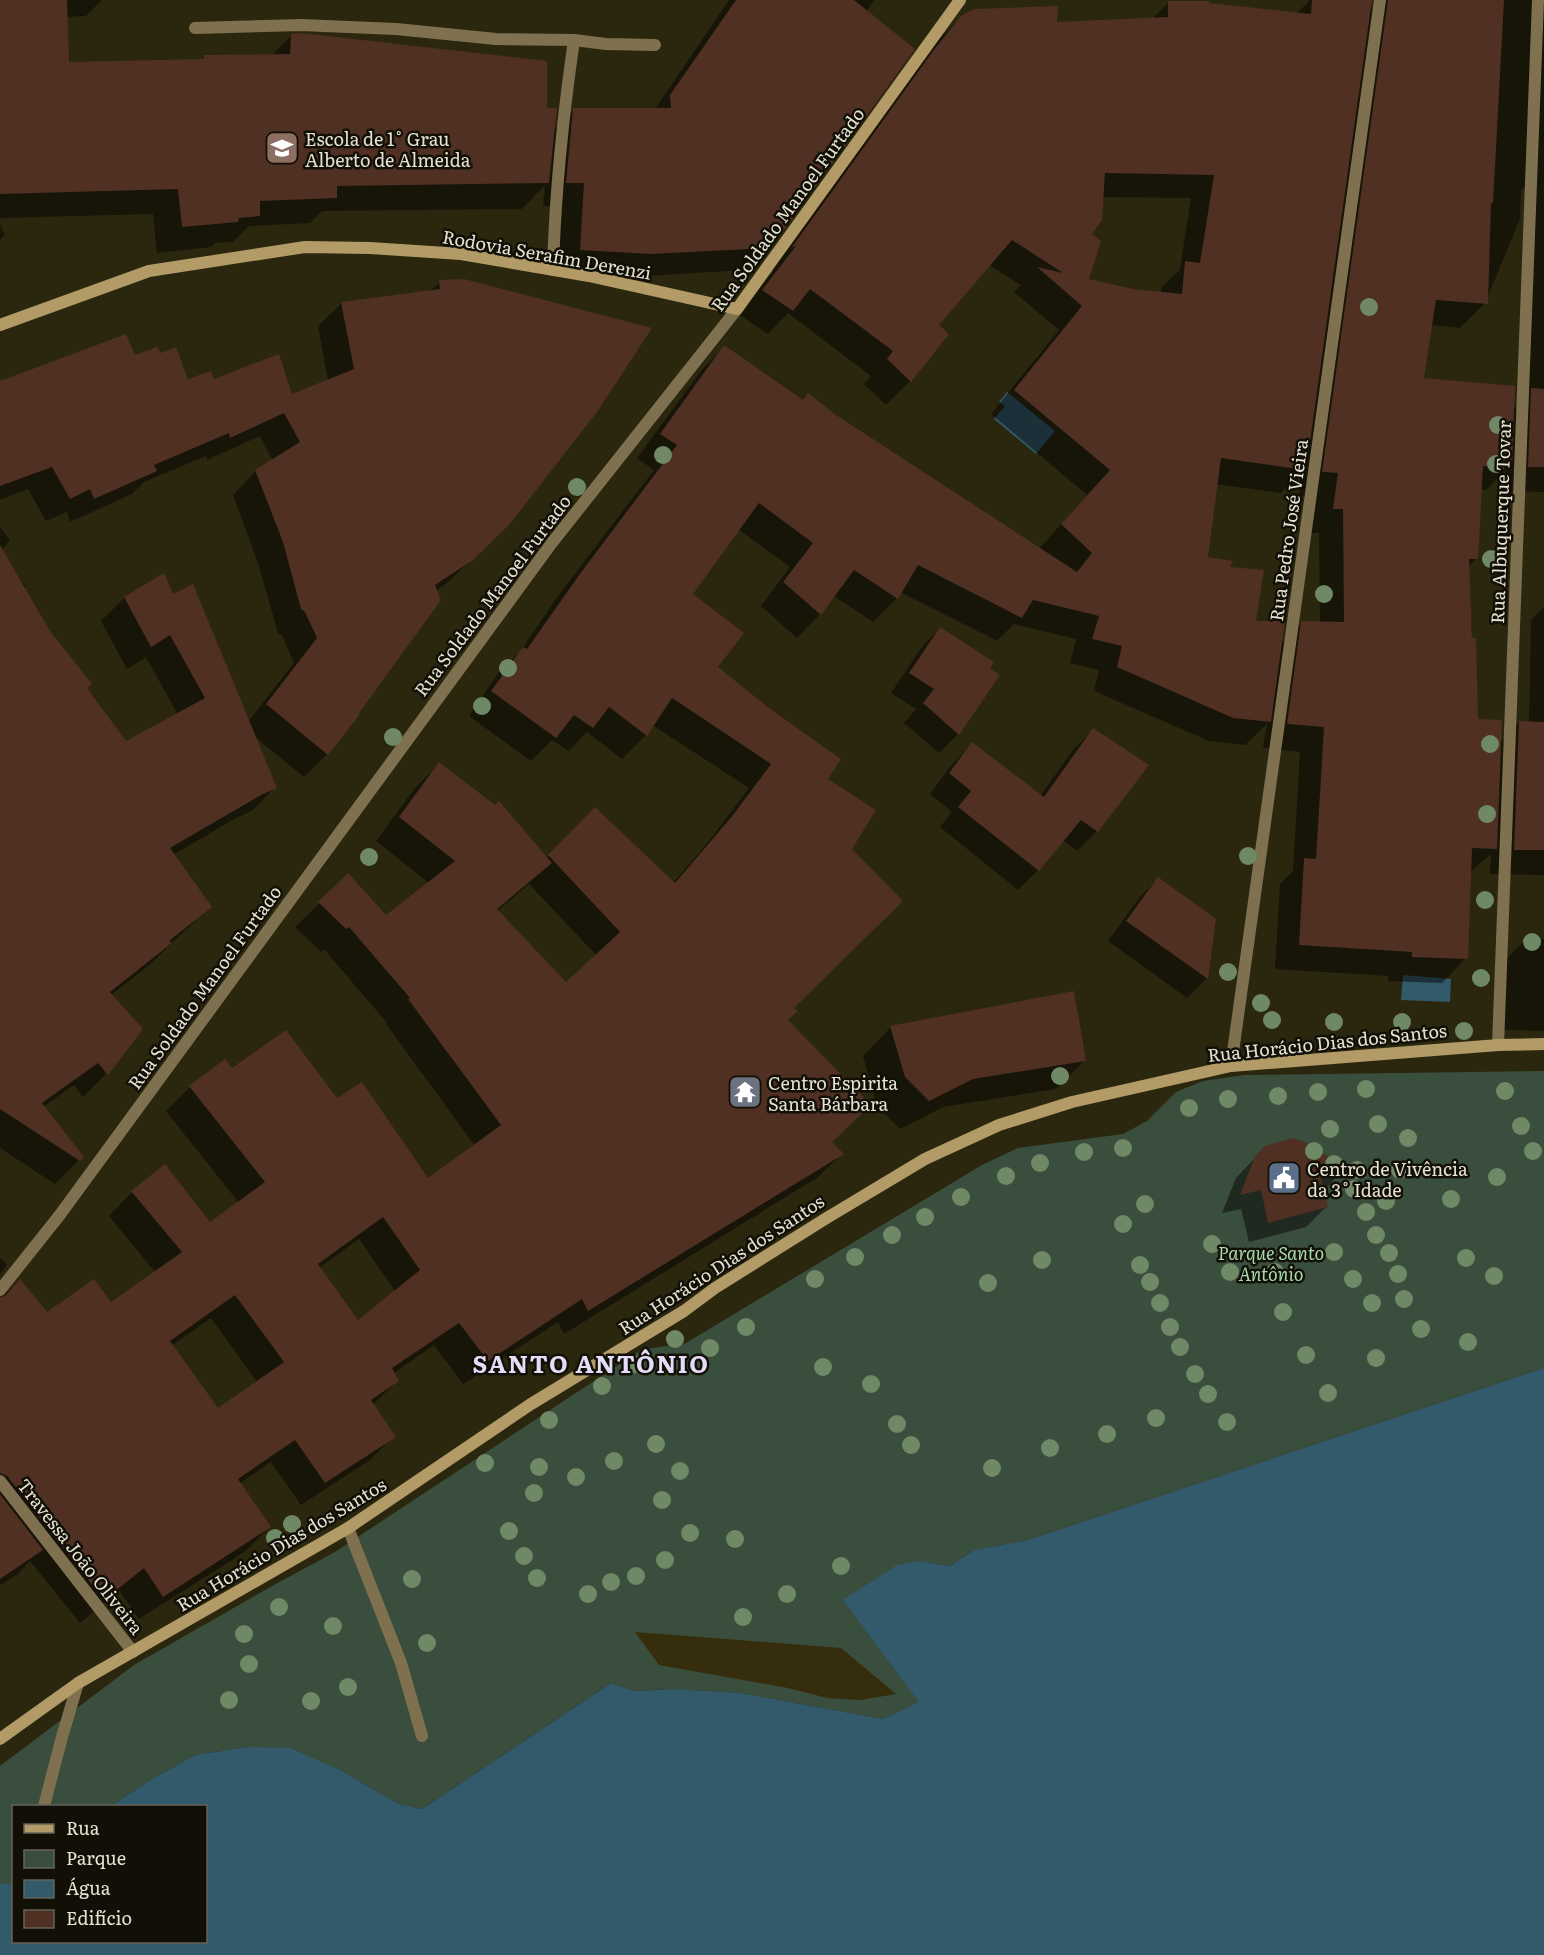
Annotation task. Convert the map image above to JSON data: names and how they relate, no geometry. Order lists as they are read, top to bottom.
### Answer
{
  "streets": {
    "street": [
      "Rua Soldado Manoel Furtado",
      "Rodovia Serafim Derenzi",
      "Rua Albuquerque Tovar",
      "Rua Pedro José Vieira",
      "Rua Horácio Dias dos Santos",
      "Travessa João Oliveira"
    ]
  },
  "crossings": [
    ["Rua Soldado Manoel Furtado", "Rodovia Serafim Derenzi"],
    ["Rua Albuquerque Tovar", "Rua Horácio Dias dos Santos"],
    ["Rua Pedro José Vieira", "Rua Horácio Dias dos Santos"],
    ["Rua Horácio Dias dos Santos", "Travessa João Oliveira"]
  ],
  "districts": ["SANTO ANTÔNIO"],
  "parks": ["Parque Santo Antônio"],
  "places": {
    "school or university": ["Escola de 1˚ Grau Alberto de Almeida"],
    "temple": ["Centro Espirita Santa Bárbara"],
    "public building": ["Centro de Vivência da 3˚ Idade"]
  },
  "legend": [
    "Rua",
    "Parque",
    "Água",
    "Edifício"
  ]
}
